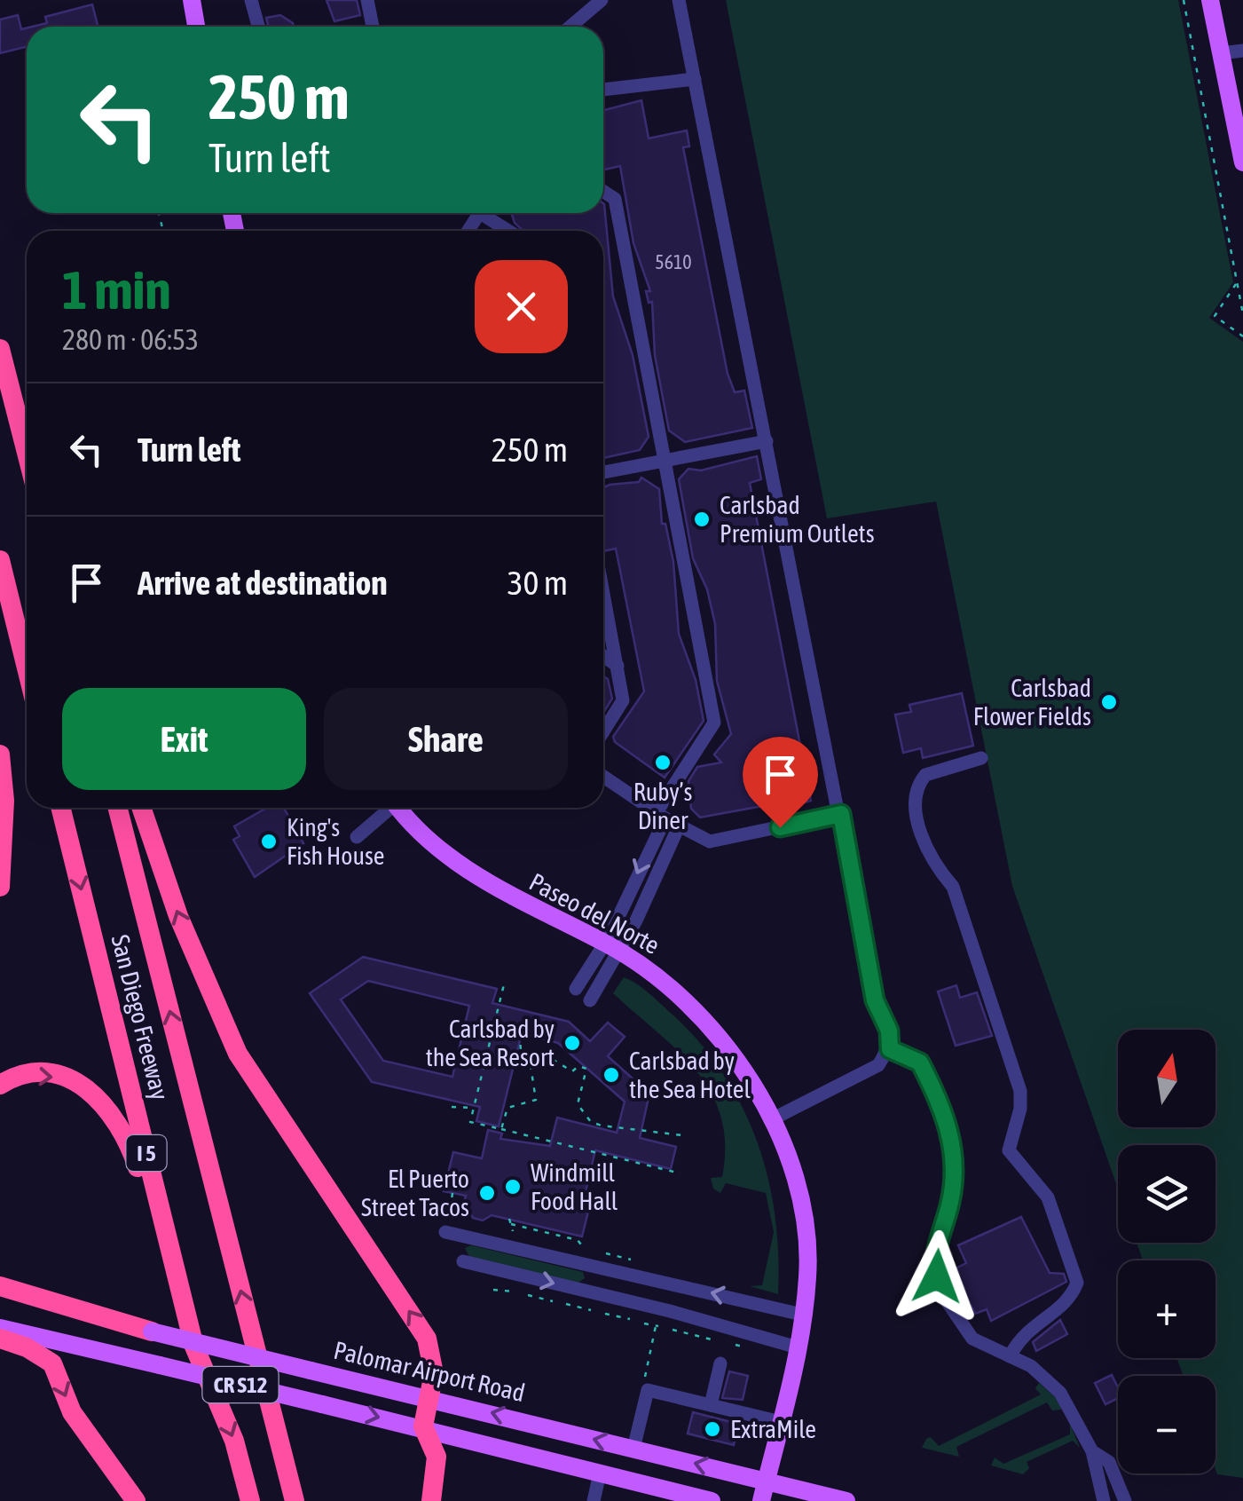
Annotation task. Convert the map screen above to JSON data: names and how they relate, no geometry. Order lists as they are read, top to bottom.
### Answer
{
  "streets": {
    "highway": ["San Diego Freeway", "I 5"],
    "main road": ["Paseo del Norte", "Palomar Airport Road", "CR S12"]
  },
  "crossings": [
    ["Paseo del Norte", "Palomar Airport Road"]
  ],
  "places": [
    "Carlsbad Premium Outlets",
    "Carlsbad Flower Fields",
    "Ruby’s Diner",
    "King's Fish House",
    "Carlsbad by the Sea Resort",
    "Carlsbad by the Sea Hotel",
    "Windmill Food Hall",
    "El Puerto Street Tacos",
    "ExtraMile"
  ],
  "house_numbers": ["5610"],
  "north": "top",
  "page": {
    "turn": ["250 m", "Turn left"],
    "heading": ["1 min", "280 m · 06:53"],
    "list": [
      {
        "name": "Turn left",
        "value": "250 m"
      },
      {
        "name": "Arrive at destination",
        "value": "30 m"
      }
    ],
    "buttons": ["Exit", "Share"],
    "map_buttons": ["+", "−"]
  }
}
